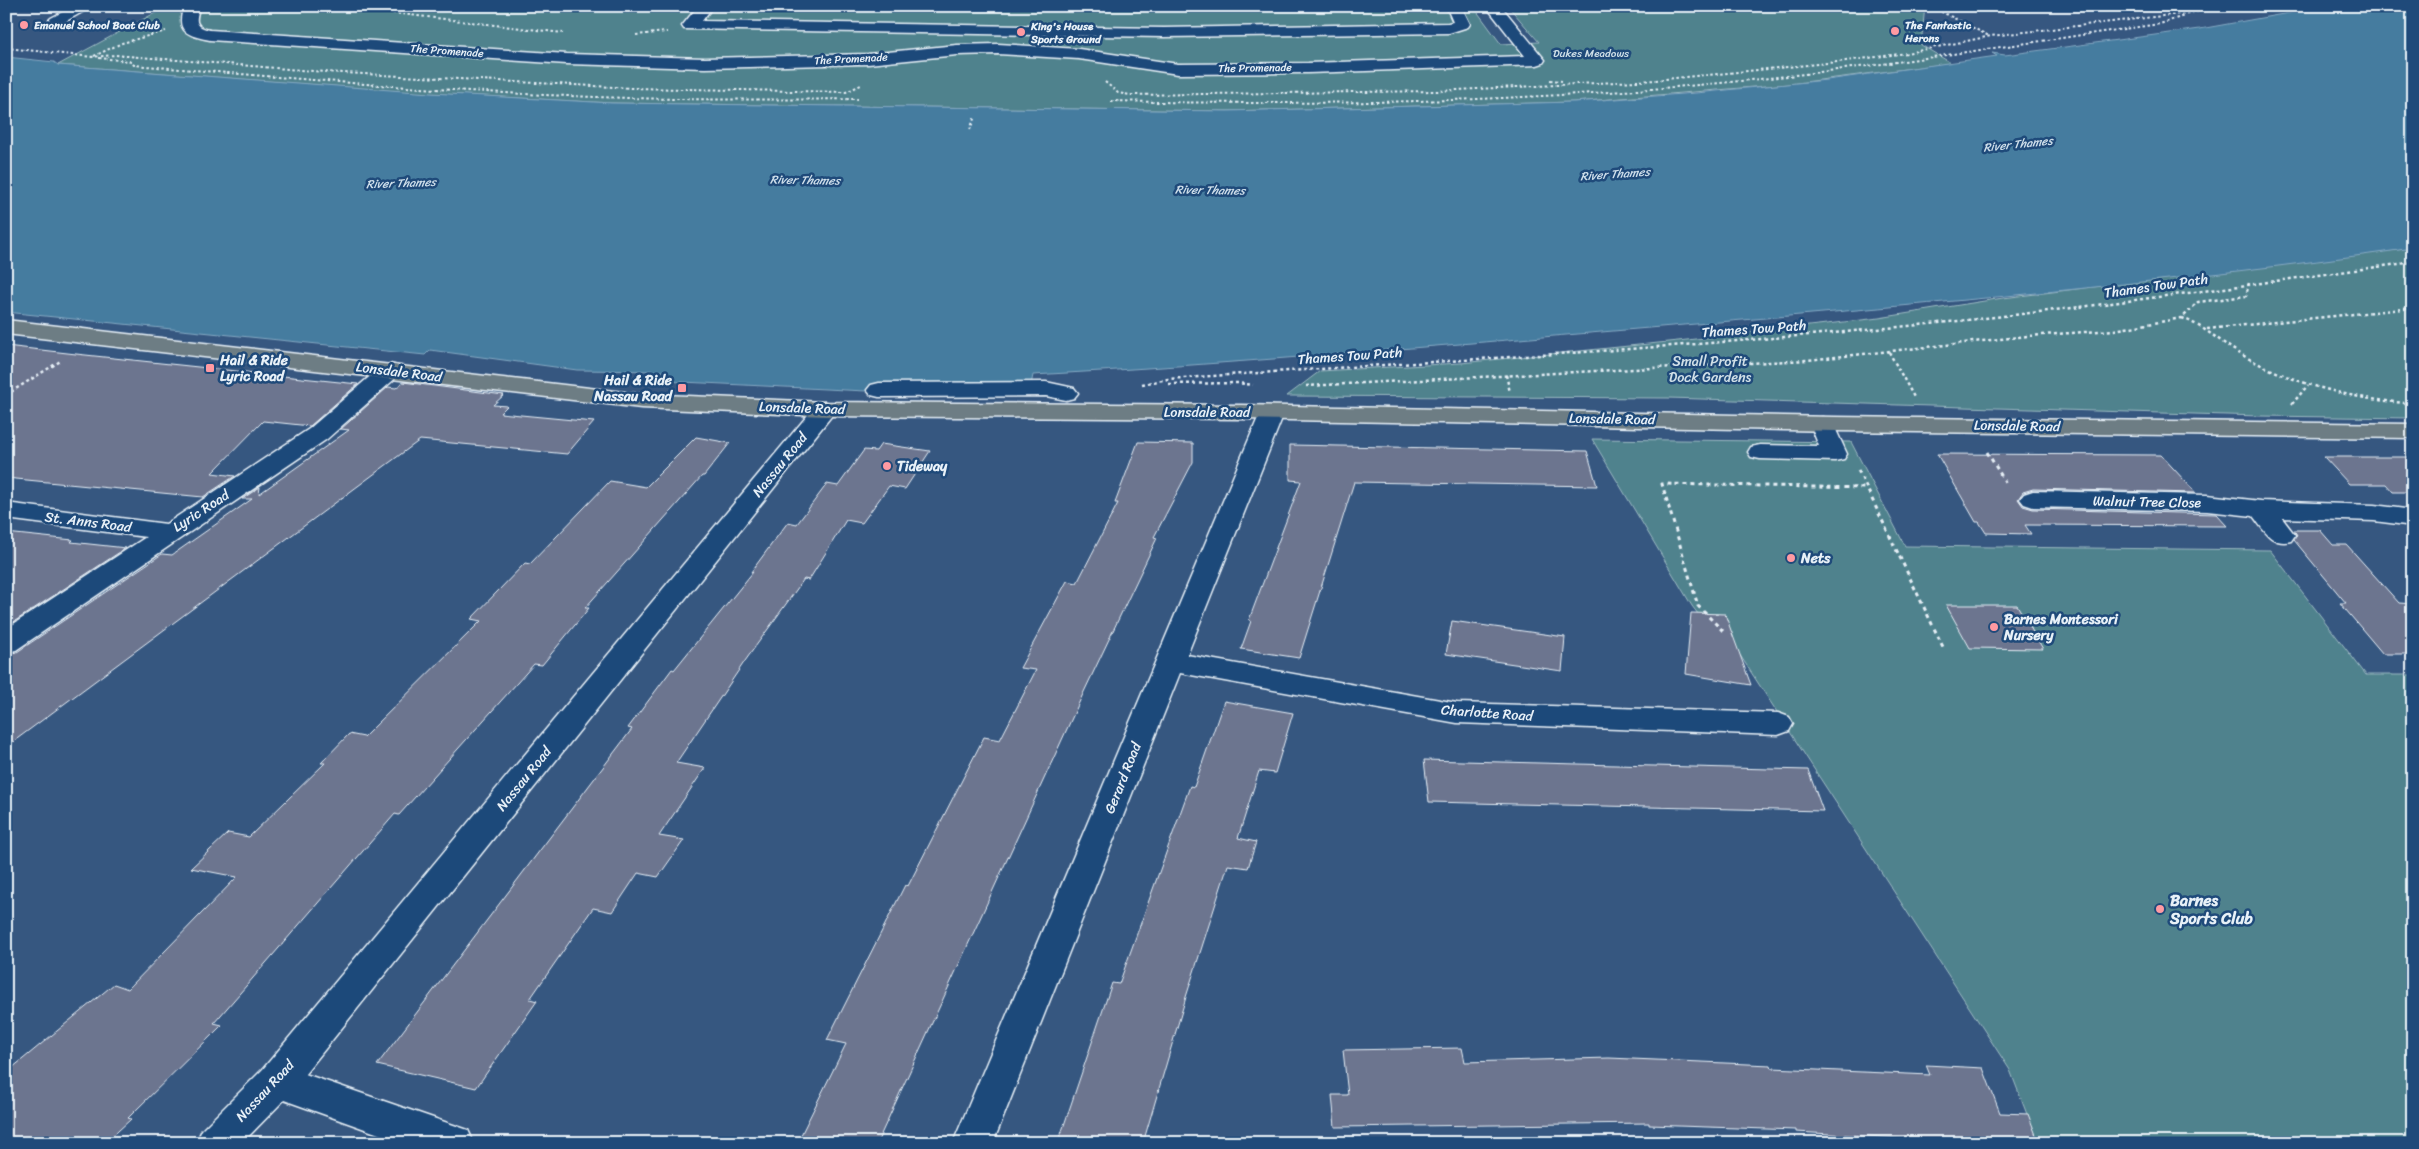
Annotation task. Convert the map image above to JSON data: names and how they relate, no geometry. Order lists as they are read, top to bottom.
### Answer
{
  "streets": {
    "main road": ["Lonsdale Road"],
    "street": [
      "The Promenade",
      "Nassau Road",
      "Walnut Tree Close",
      "Lyric Road",
      "St. Anns Road",
      "Charlotte Road",
      "Gerard Road"
    ],
    "path": ["Thames Tow Path"]
  },
  "crossings": [
    ["Thames Tow Path", "Lonsdale Road"],
    ["Lonsdale Road", "Nassau Road"],
    ["Lonsdale Road", "Lyric Road"],
    ["Lonsdale Road", "Gerard Road"],
    ["Lyric Road", "St. Anns Road"],
    ["Charlotte Road", "Gerard Road"]
  ],
  "water": ["River Thames"],
  "parks": ["Dukes Meadows", "Small Profit Dock Gardens"],
  "places": {
    "other": [
      "Emanuel School Boat Club",
      "The Fantastic Herons",
      "King's House Sports Ground",
      "Tideway",
      "Nets",
      "Barnes Montessori Nursery",
      "Barnes Sports Club"
    ],
    "transit": ["Hail & Ride Lyric Road", "Hail & Ride Nassau Road"]
  }
}
